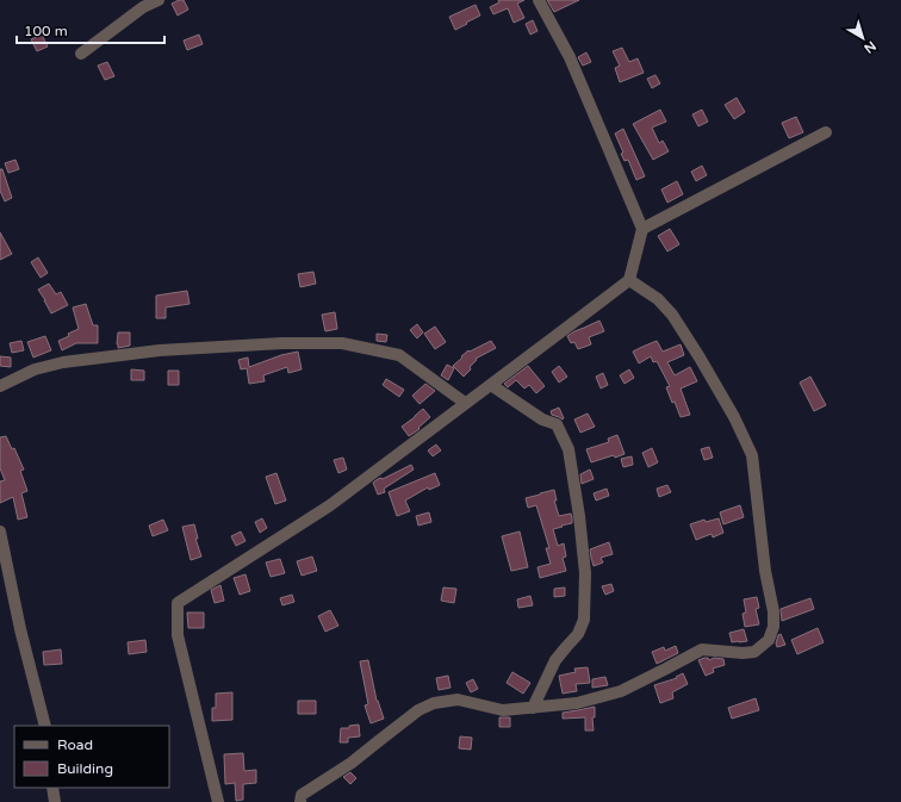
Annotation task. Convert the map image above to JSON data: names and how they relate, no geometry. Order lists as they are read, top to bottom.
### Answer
{
  "legend": ["Road", "Building"],
  "scale_bar": "100 m",
  "north": "bottom right"
}
